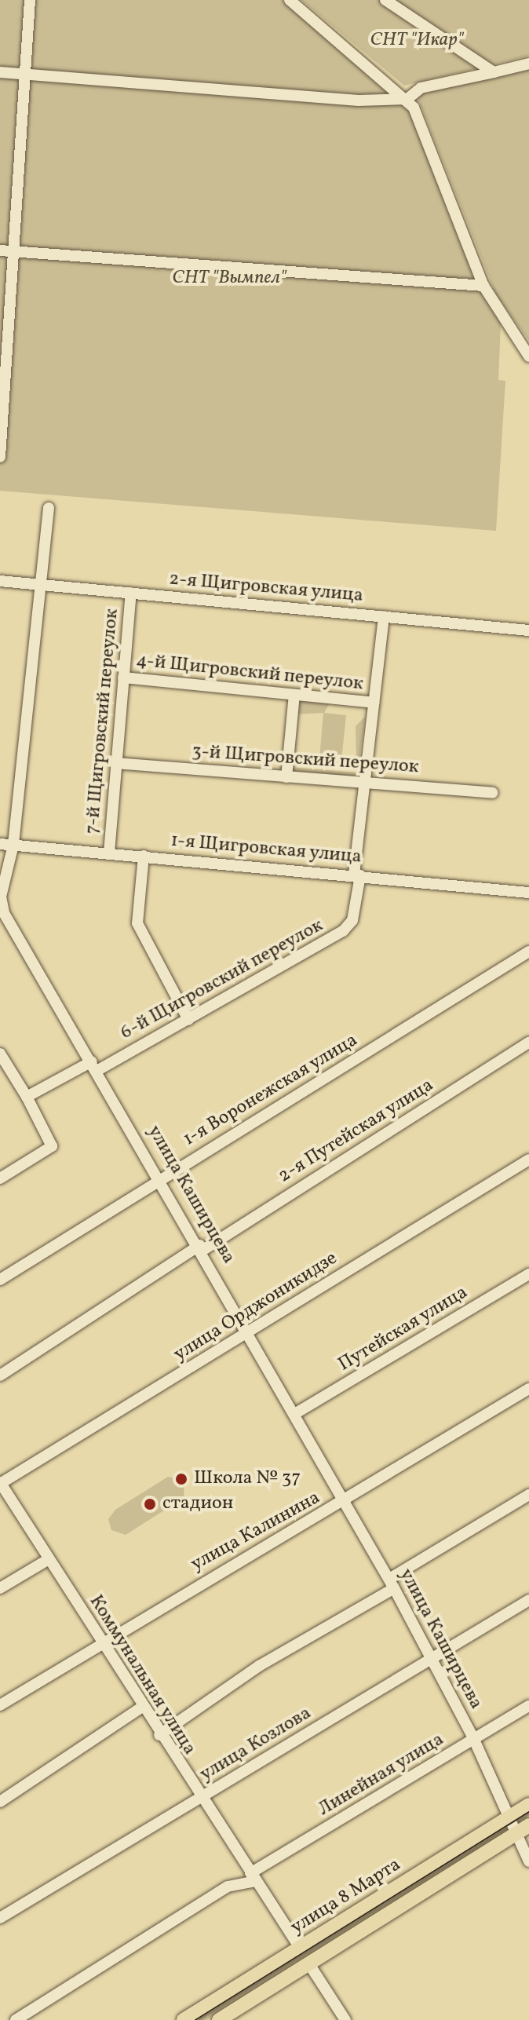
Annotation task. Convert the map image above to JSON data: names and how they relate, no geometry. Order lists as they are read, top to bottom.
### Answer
{
  "streets": {
    "main road": ["улица 8 Марта"],
    "street": [
      "2-я Щигровская улица",
      "4-й Щигровский переулок",
      "7-й Щигровский переулок",
      "3-й Щигровский переулок",
      "1-я Щигровская улица",
      "6-й Щигровский переулок",
      "1-я Воронежская улица",
      "2-я Путейская улица",
      "улица Каширцева",
      "улица Орджоникидзе",
      "Путейская улица",
      "улица Калинина",
      "Коммунальная улица",
      "улица Козлова",
      "Линейная улица"
    ]
  },
  "crossings": [
    ["2-я Щигровская улица", "7-й Щигровский переулок"],
    ["2-я Щигровская улица", "6-й Щигровский переулок"],
    ["2-я Щигровская улица", "улица Каширцева"],
    ["4-й Щигровский переулок", "7-й Щигровский переулок"],
    ["4-й Щигровский переулок", "6-й Щигровский переулок"],
    ["7-й Щигровский переулок", "3-й Щигровский переулок"],
    ["7-й Щигровский переулок", "1-я Щигровская улица"],
    ["3-й Щигровский переулок", "6-й Щигровский переулок"],
    ["1-я Щигровская улица", "6-й Щигровский переулок"],
    ["1-я Щигровская улица", "улица Каширцева"],
    ["6-й Щигровский переулок", "улица Каширцева"],
    ["1-я Воронежская улица", "улица Каширцева"],
    ["2-я Путейская улица", "улица Каширцева"],
    ["улица Каширцева", "улица Орджоникидзе"],
    ["улица Каширцева", "Путейская улица"],
    ["улица Каширцева", "улица Калинина"],
    ["улица Каширцева", "улица Козлова"],
    ["улица Каширцева", "Линейная улица"],
    ["улица Каширцева", "улица 8 Марта"],
    ["улица Орджоникидзе", "Коммунальная улица"],
    ["улица Калинина", "Коммунальная улица"],
    ["Коммунальная улица", "улица Козлова"],
    ["Коммунальная улица", "Линейная улица"],
    ["Коммунальная улица", "улица 8 Марта"]
  ],
  "parks": ["СНТ \"Икар\"", "СНТ \"Вымпел\""],
  "places": ["Школа № 37", "стадион"]
}
